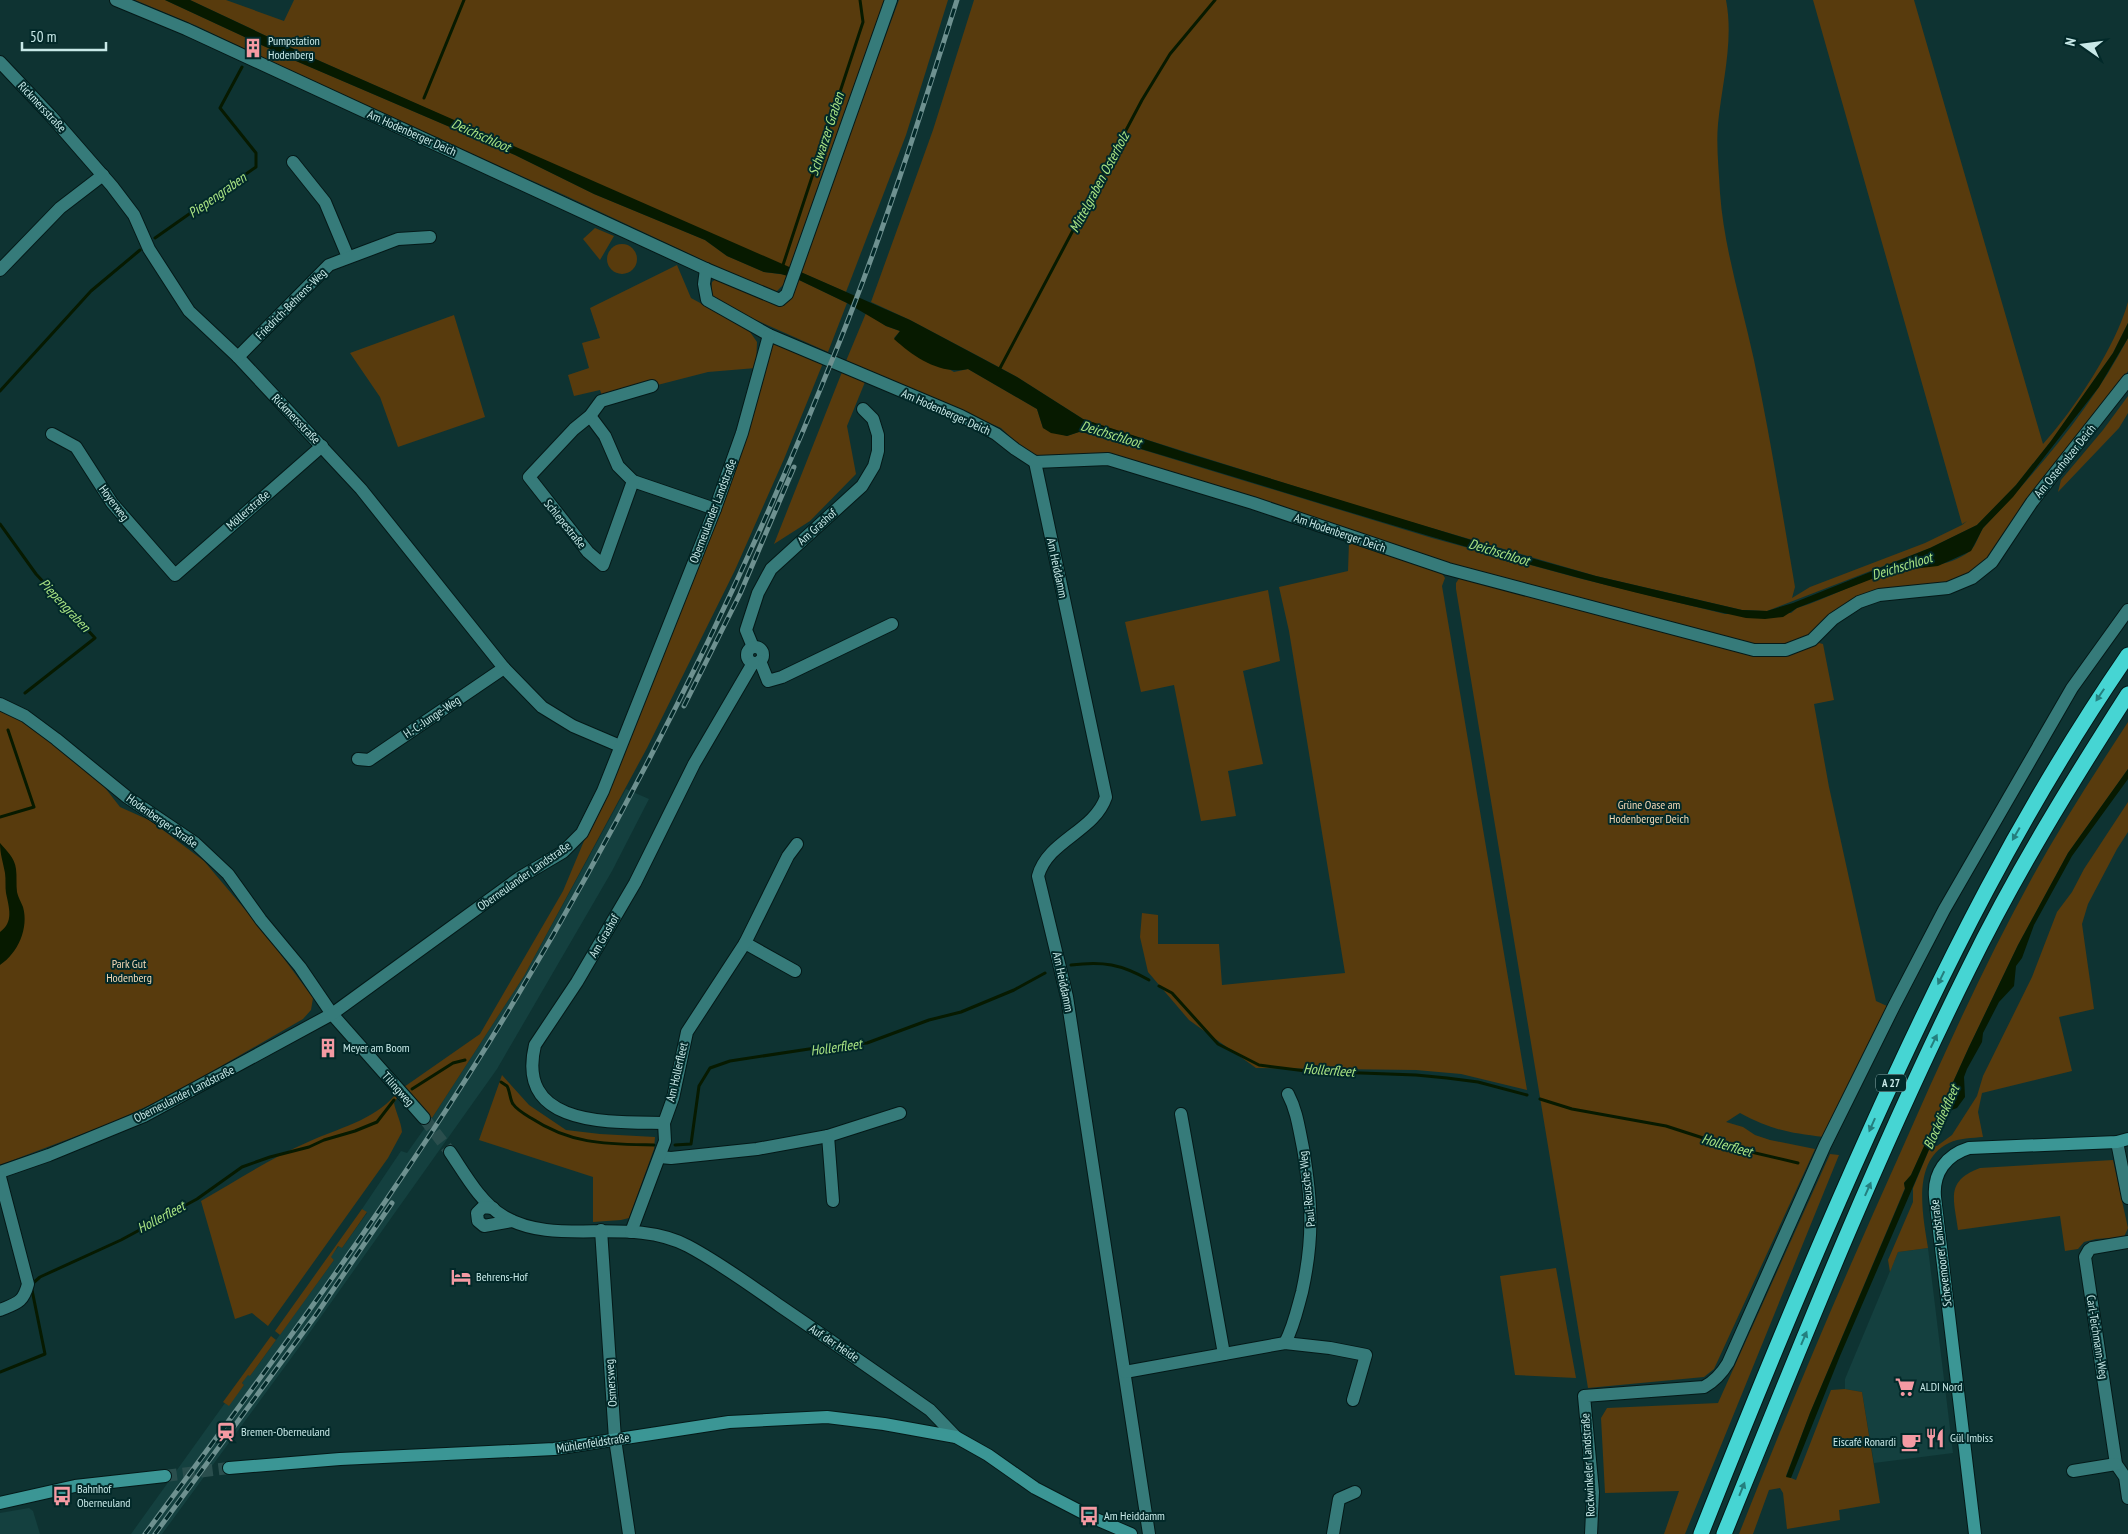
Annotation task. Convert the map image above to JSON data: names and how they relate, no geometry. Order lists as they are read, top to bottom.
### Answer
{
  "streets": {
    "highway": ["A 27"],
    "street": [
      "Rickmersstraße",
      "Am Hodenberger Deich",
      "Friedrich-Behrens-Weg",
      "Am Osterholzer Deich",
      "Hoyerweg",
      "Möllerstraße",
      "Oberneulander Landstraße",
      "Schlepestraße",
      "Am Grashof",
      "Am Heiddamm",
      "H.-C.-Junge-Weg",
      "Hodenberger Straße",
      "Am Hollerfleet",
      "Tilingweg",
      "Paul-Reusche-Weg",
      "Schevemoorer Landstraße",
      "Carl-Teichmann-Weg",
      "Auf der Heide",
      "Osmersweg",
      "Mühlenfeldstraße",
      "Rockwinkeler Landstraße"
    ]
  },
  "crossings": [
    ["Rickmersstraße", "Friedrich-Behrens-Weg"],
    ["Rickmersstraße", "Möllerstraße"],
    ["Rickmersstraße", "Oberneulander Landstraße"],
    ["Rickmersstraße", "H.-C.-Junge-Weg"],
    ["Am Hodenberger Deich", "Am Osterholzer Deich"],
    ["Am Hodenberger Deich", "Oberneulander Landstraße"],
    ["Am Hodenberger Deich", "Am Heiddamm"],
    ["Hoyerweg", "Möllerstraße"],
    ["Oberneulander Landstraße", "Hodenberger Straße"],
    ["Oberneulander Landstraße", "Tilingweg"],
    ["Am Grashof", "Am Hollerfleet"],
    ["Hodenberger Straße", "Tilingweg"],
    ["Am Hollerfleet", "Auf der Heide"],
    ["Auf der Heide", "Osmersweg"],
    ["Auf der Heide", "Mühlenfeldstraße"],
    ["Osmersweg", "Mühlenfeldstraße"]
  ],
  "water": [
    "Schwarzer Graben",
    "Deichschloot",
    "Mittelgraben Osterholz",
    "Piepengraben",
    "Hollerfleet",
    "Blockdiekfleet"
  ],
  "parks": ["Grüne Oase am Hodenberger Deich", "Park Gut Hodenberg"],
  "places": {
    "building": ["Pumpstation Hodenberg", "Meyer am Boom"],
    "hotel": ["Behrens-Hof"],
    "supermarket": ["ALDI Nord"],
    "station": ["Bremen-Oberneuland"],
    "restaurant": ["Gül Imbiss"],
    "cafe": ["Eiscafé Ronardi"],
    "bus stop": ["Bahnhof Oberneuland", "Am Heiddamm"]
  },
  "scale_bar": "50 m",
  "north": "left"
}
